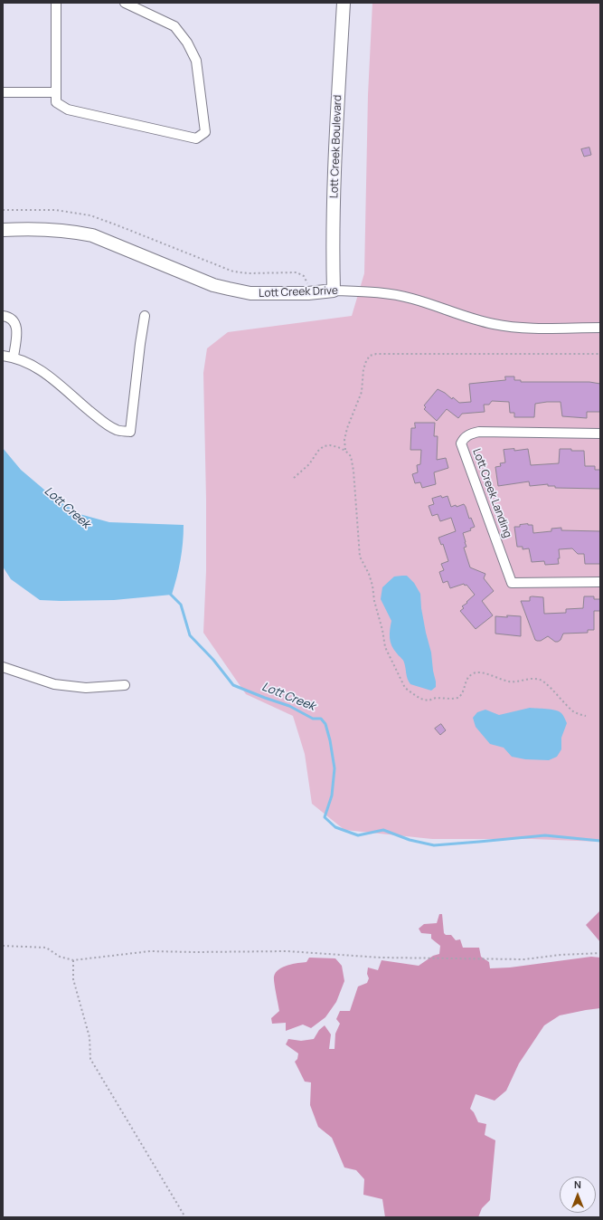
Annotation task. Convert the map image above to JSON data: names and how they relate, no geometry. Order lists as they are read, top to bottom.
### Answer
{
  "streets": {
    "street": ["Lott Creek Boulevard", "Lott Creek Drive", "Lott Creek Landing"]
  },
  "crossings": [
    ["Lott Creek Boulevard", "Lott Creek Drive"]
  ],
  "water": ["Lott Creek"],
  "north": "top"
}
